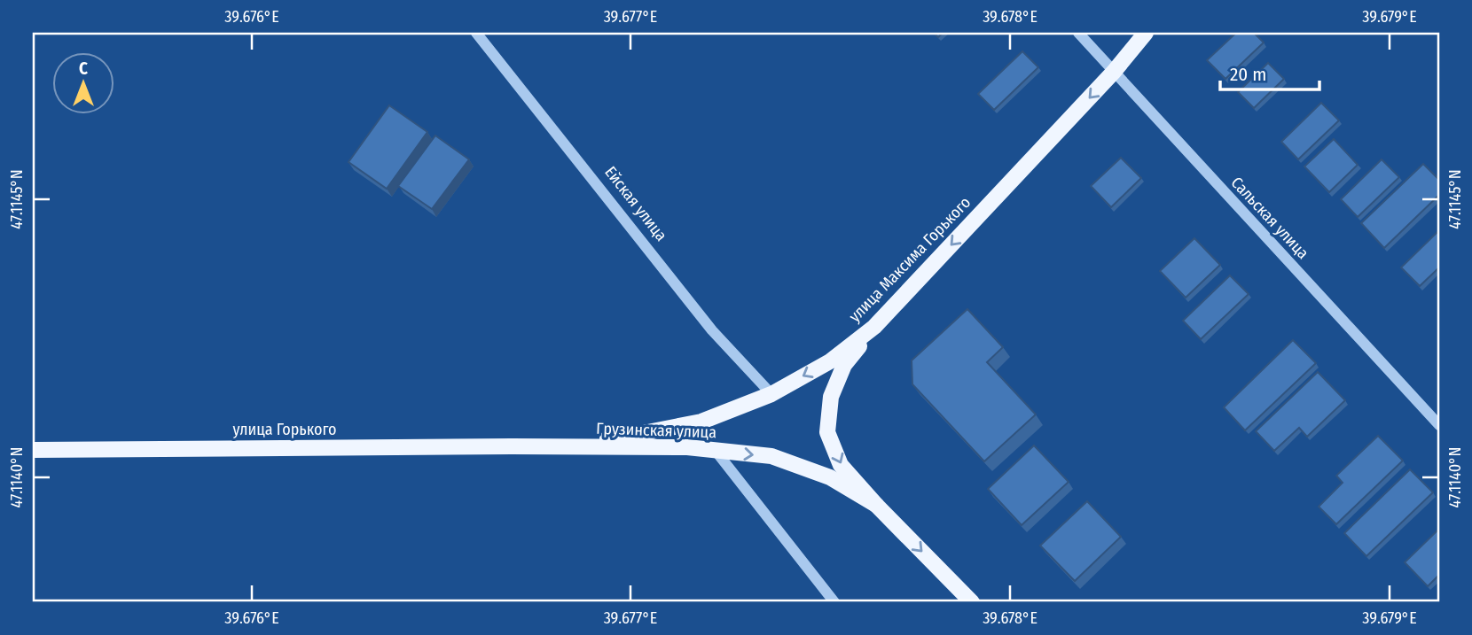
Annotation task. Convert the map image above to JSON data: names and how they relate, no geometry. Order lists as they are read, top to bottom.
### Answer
{
  "streets": {
    "main road": ["улица Максима Горького", "улица Горького", "Грузинская улица"],
    "street": ["Ейская улица", "Сальская улица"]
  },
  "crossings": [
    ["Ейская улица", "улица Максима Горького"],
    ["Сальская улица", "улица Максима Горького"],
    ["улица Максима Горького", "улица Горького"],
    ["улица Максима Горького", "Грузинская улица"],
    ["улица Горького", "Грузинская улица"]
  ],
  "one_way": ["улица Максима Горького", "Грузинская улица"],
  "scale_bar": "20 m",
  "north": "top",
  "coordinates": [
    "39.676°E",
    "39.677°E",
    "39.678°E",
    "39.679°E",
    "47.1145°N",
    "47.1140°N"
  ]
}
